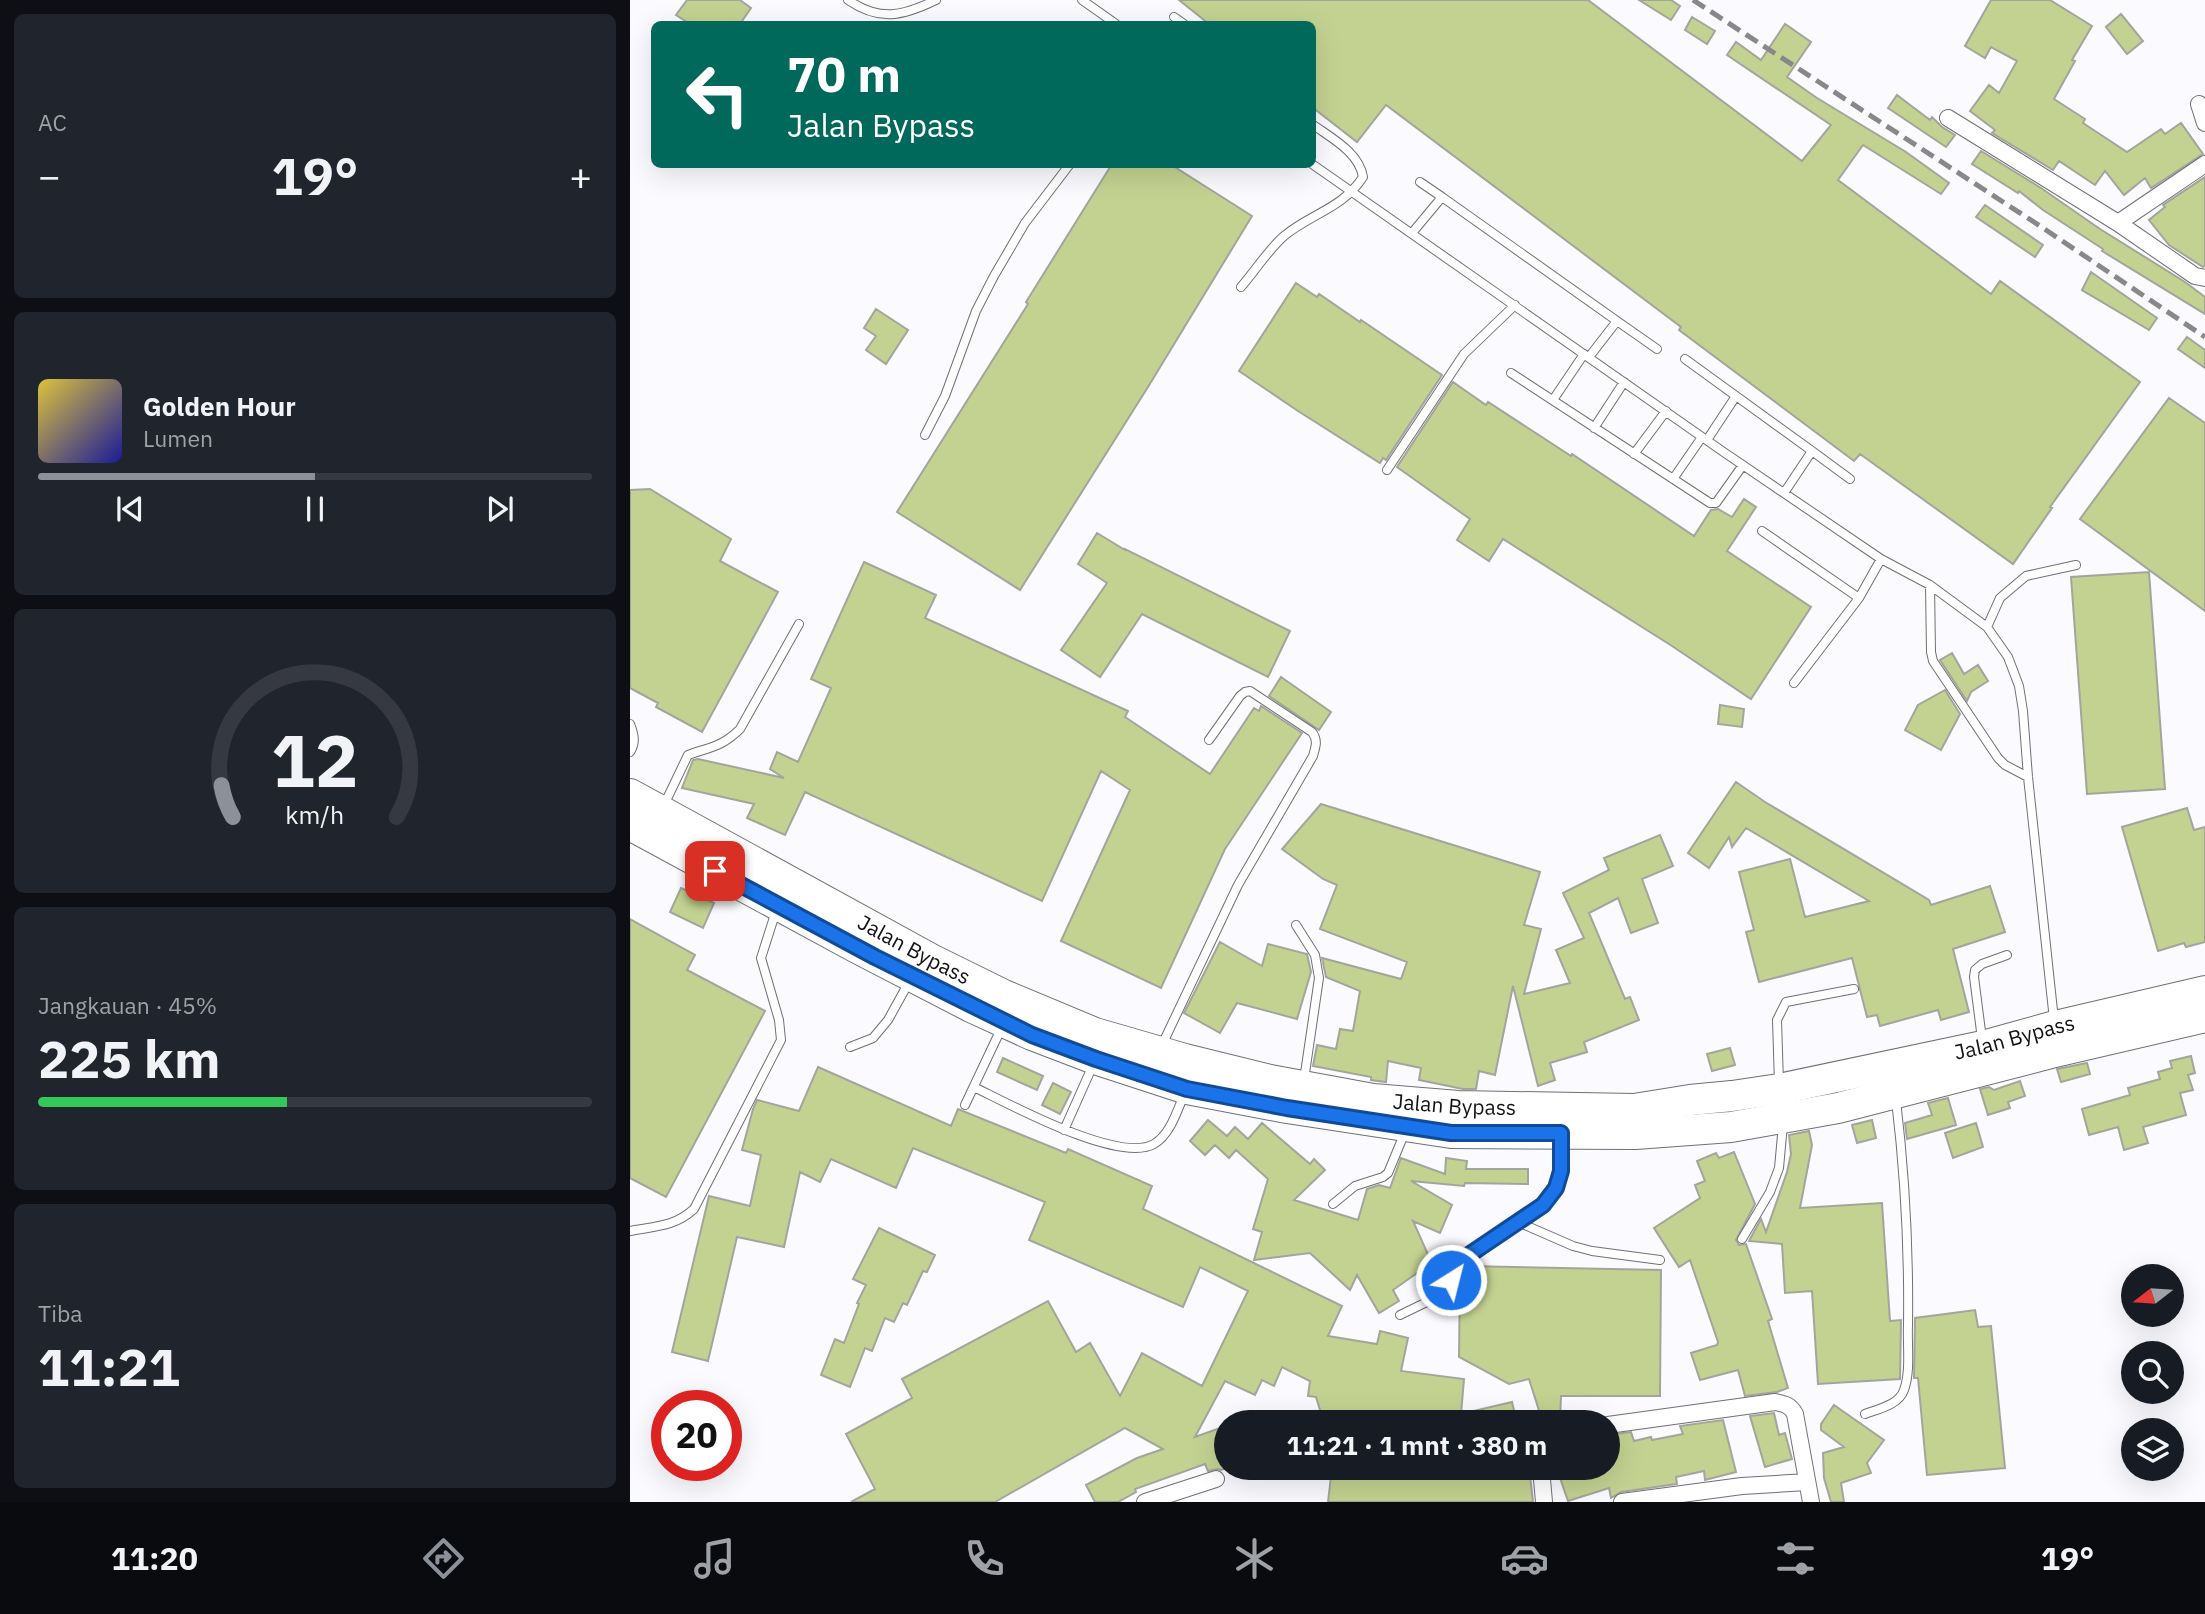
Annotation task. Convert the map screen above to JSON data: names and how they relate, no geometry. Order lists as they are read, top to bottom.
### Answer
{
  "streets": {
    "highway": ["Jalan Bypass"]
  },
  "north": "left",
  "page": {
    "tile": [
      "AC",
      ["Jangkauan · 45%", "225 km"],
      ["Tiba", "11:21"]
    ],
    "turn": ["70 m", "Jalan Bypass"],
    "heat": ["−", "19°", "+"],
    "song": ["Golden Hour", "Lumen"],
    "limit": "20",
    "trip": "11:21 · 1 mnt · 380 m",
    "tabs": ["11:20", "19°"],
    "gauge": ["12", "km/h"]
  }
}
